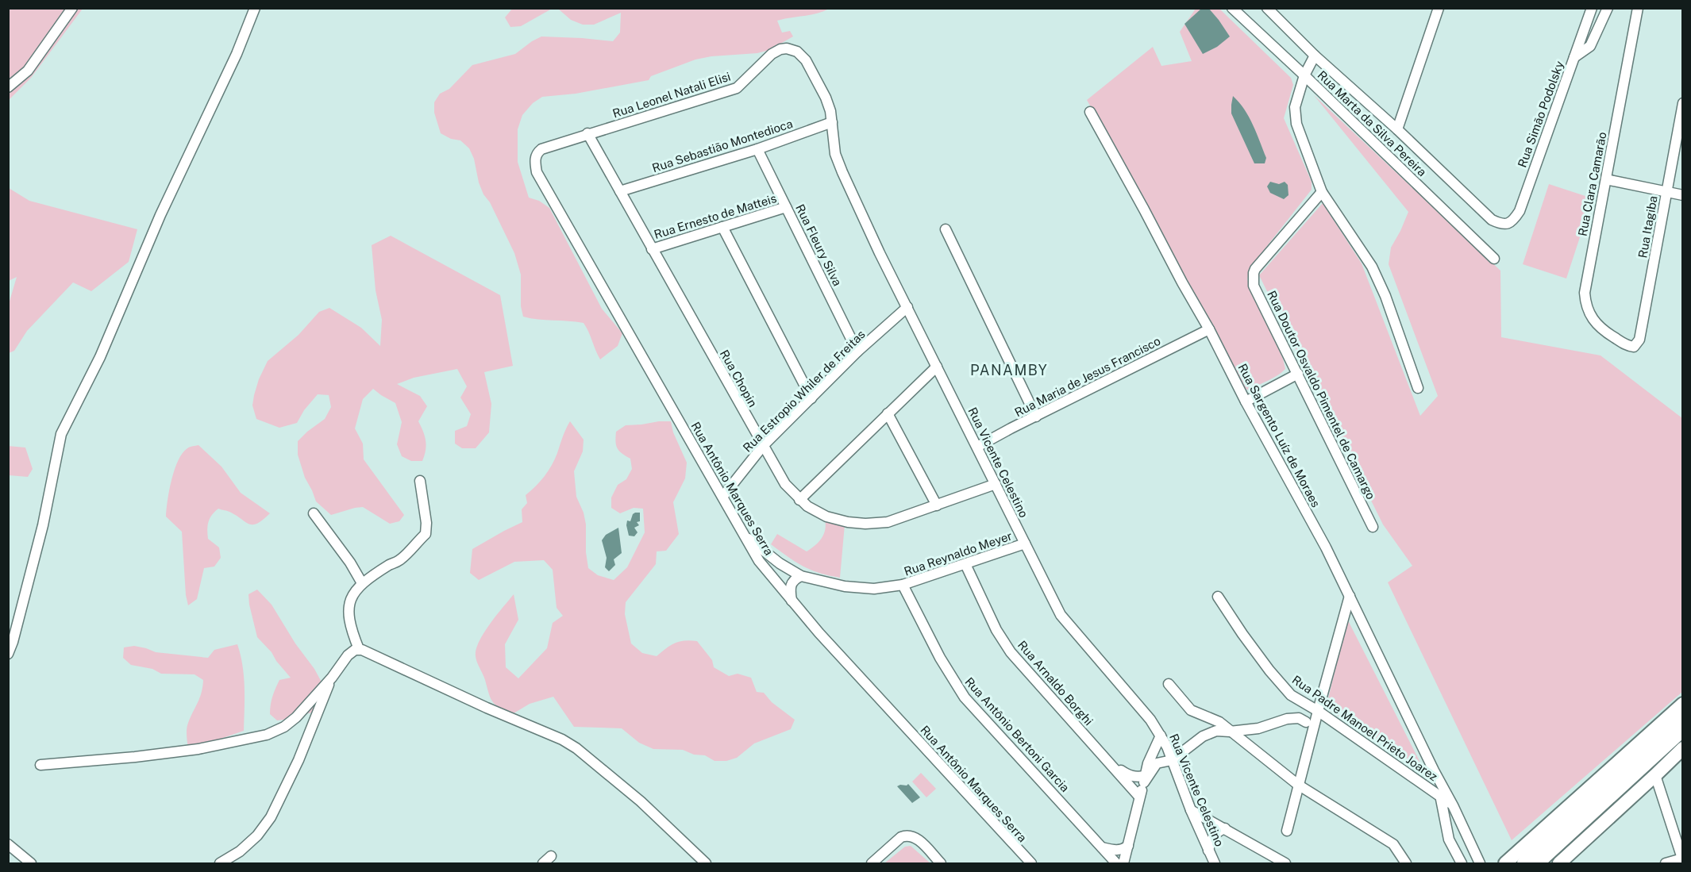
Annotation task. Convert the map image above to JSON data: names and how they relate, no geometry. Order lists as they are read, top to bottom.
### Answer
{
  "streets": {
    "street": [
      "Rua Leonel Natali Elisi",
      "Rua Simão Podolsky",
      "Rua Marta da Silva Pereira",
      "Rua Sebastião Montedioca",
      "Rua Clara Camarão",
      "Rua Ernesto de Matteis",
      "Rua Itagiba",
      "Rua Fleury Silva",
      "Rua Maria de Jesus Francisco",
      "Rua Chopin",
      "Rua Estropio Whiler de Freitas",
      "Rua Doutor Osvaldo Pimentel de Camargo",
      "Rua Sargento Luíz de Moraes",
      "Rua Vicente Celestino",
      "Rua Antônio Marques Serra",
      "Rua Reynaldo Meyer",
      "Rua Arnaldo Borghi",
      "Rua Padre Manoel Prieto Joarez",
      "Rua Antônio Bertoni Garcia"
    ]
  },
  "crossings": [
    ["Rua Leonel Natali Elisi", "Rua Chopin"],
    ["Rua Leonel Natali Elisi", "Rua Vicente Celestino"],
    ["Rua Leonel Natali Elisi", "Rua Antônio Marques Serra"],
    ["Rua Simão Podolsky", "Rua Marta da Silva Pereira"],
    ["Rua Sebastião Montedioca", "Rua Fleury Silva"],
    ["Rua Sebastião Montedioca", "Rua Chopin"],
    ["Rua Sebastião Montedioca", "Rua Vicente Celestino"],
    ["Rua Clara Camarão", "Rua Itagiba"],
    ["Rua Ernesto de Matteis", "Rua Fleury Silva"],
    ["Rua Ernesto de Matteis", "Rua Chopin"],
    ["Rua Fleury Silva", "Rua Estropio Whiler de Freitas"],
    ["Rua Maria de Jesus Francisco", "Rua Sargento Luíz de Moraes"],
    ["Rua Maria de Jesus Francisco", "Rua Vicente Celestino"],
    ["Rua Chopin", "Rua Estropio Whiler de Freitas"],
    ["Rua Chopin", "Rua Vicente Celestino"],
    ["Rua Estropio Whiler de Freitas", "Rua Vicente Celestino"],
    ["Rua Estropio Whiler de Freitas", "Rua Antônio Marques Serra"],
    ["Rua Sargento Luíz de Moraes", "Rua Padre Manoel Prieto Joarez"],
    ["Rua Vicente Celestino", "Rua Reynaldo Meyer"],
    ["Rua Antônio Marques Serra", "Rua Reynaldo Meyer"],
    ["Rua Reynaldo Meyer", "Rua Arnaldo Borghi"],
    ["Rua Reynaldo Meyer", "Rua Antônio Bertoni Garcia"]
  ],
  "districts": ["PANAMBY"]
}
